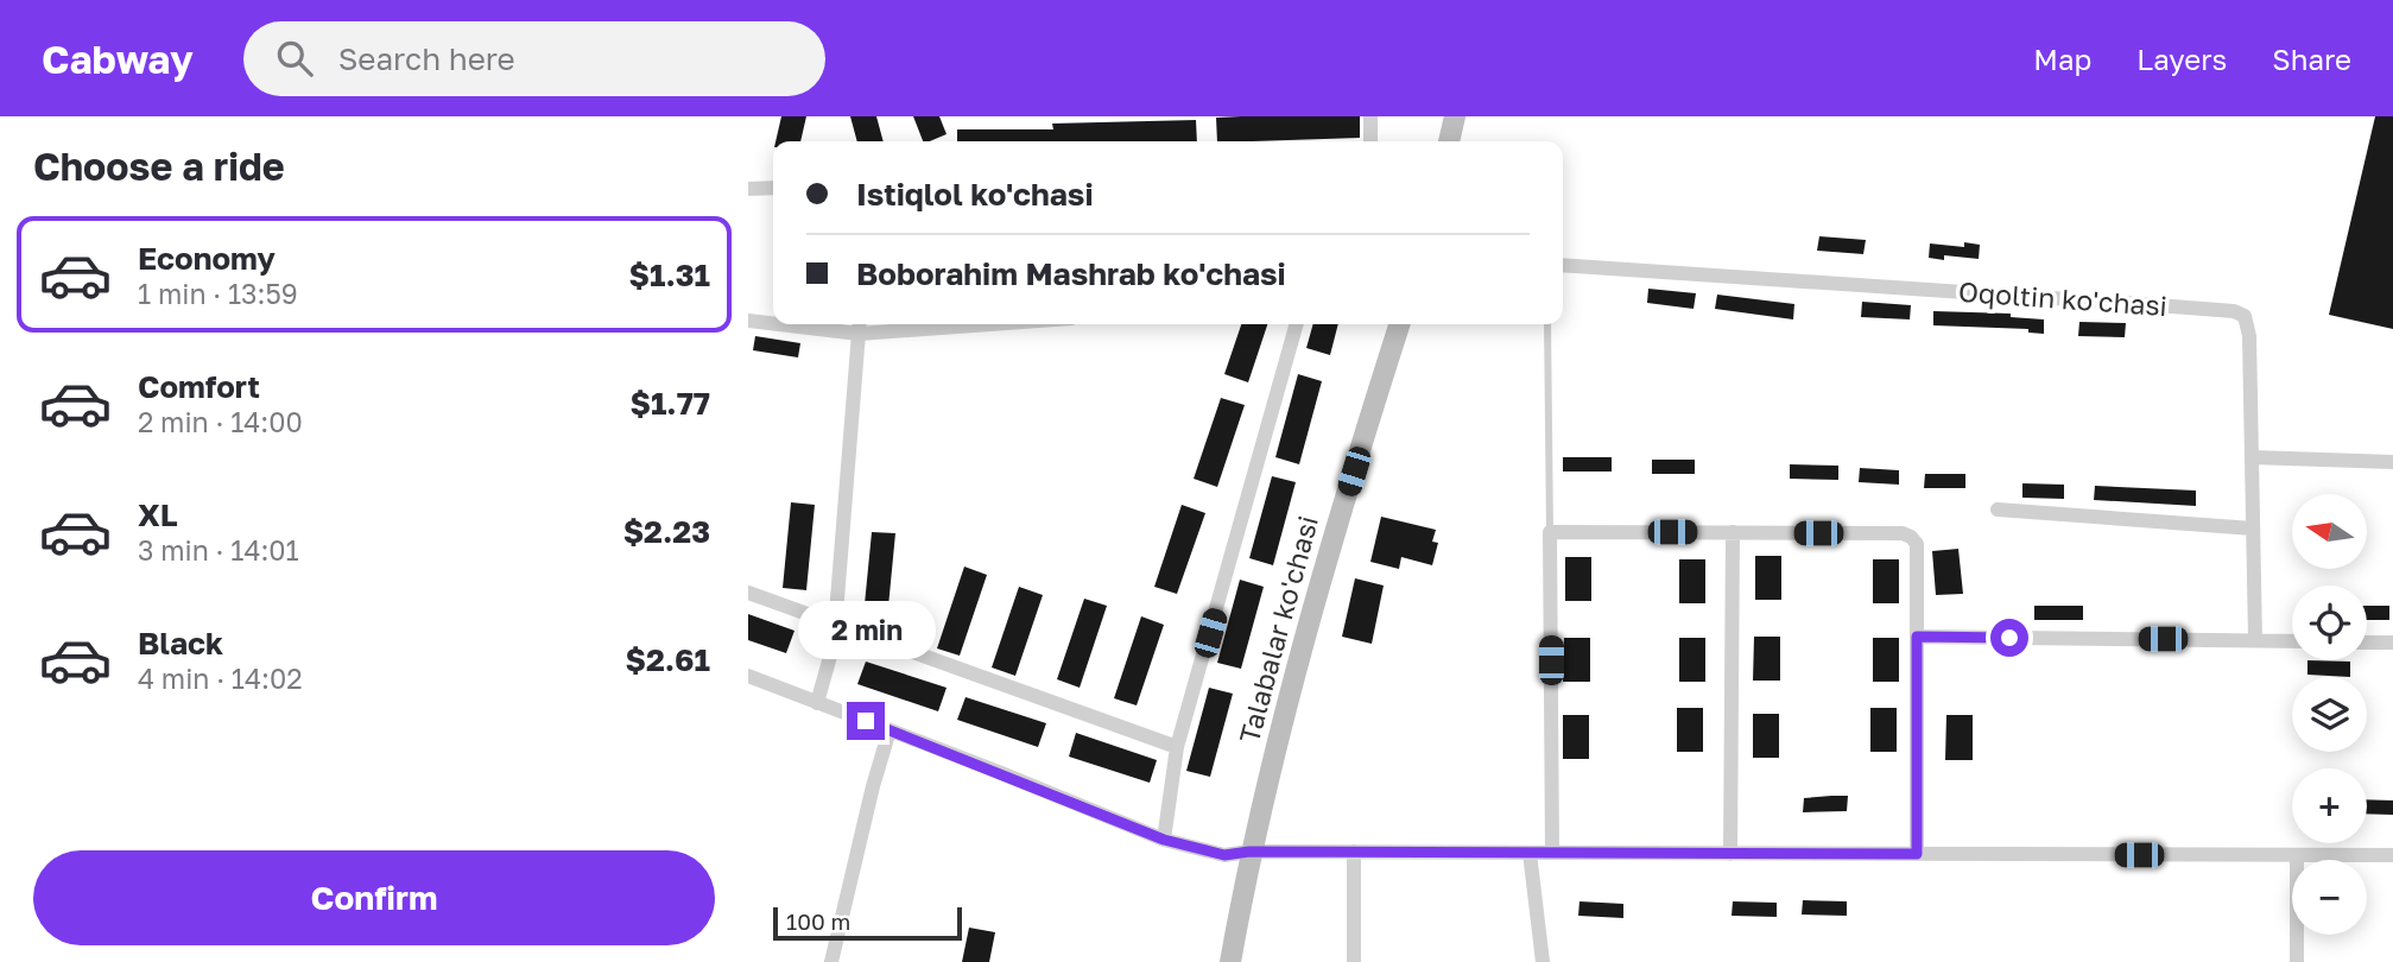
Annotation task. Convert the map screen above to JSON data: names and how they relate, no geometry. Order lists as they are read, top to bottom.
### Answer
{
  "streets": {
    "street": ["Oqoltin ko'chasi", "Talabalar ko'chasi"]
  },
  "scale_bar": "100 m",
  "north": "left",
  "page": {
    "header": "Cabway",
    "search": "Search here",
    "nav": ["Map", "Layers", "Share"],
    "heading": "Choose a ride",
    "banner": ["Istiqlol ko'chasi", "Boborahim Mashrab ko'chasi"],
    "list": [
      {
        "name": "Economy",
        "note": "1 min · 13:59",
        "value": "$1.31"
      },
      {
        "name": "Comfort",
        "note": "2 min · 14:00",
        "value": "$1.77"
      },
      {
        "name": "XL",
        "note": "3 min · 14:01",
        "value": "$2.23"
      },
      {
        "name": "Black",
        "note": "4 min · 14:02",
        "value": "$2.61"
      }
    ],
    "map_buttons": ["+", "−"],
    "bubble": "2 min",
    "buttons": "Confirm",
    "scale": "100 m"
  }
}
